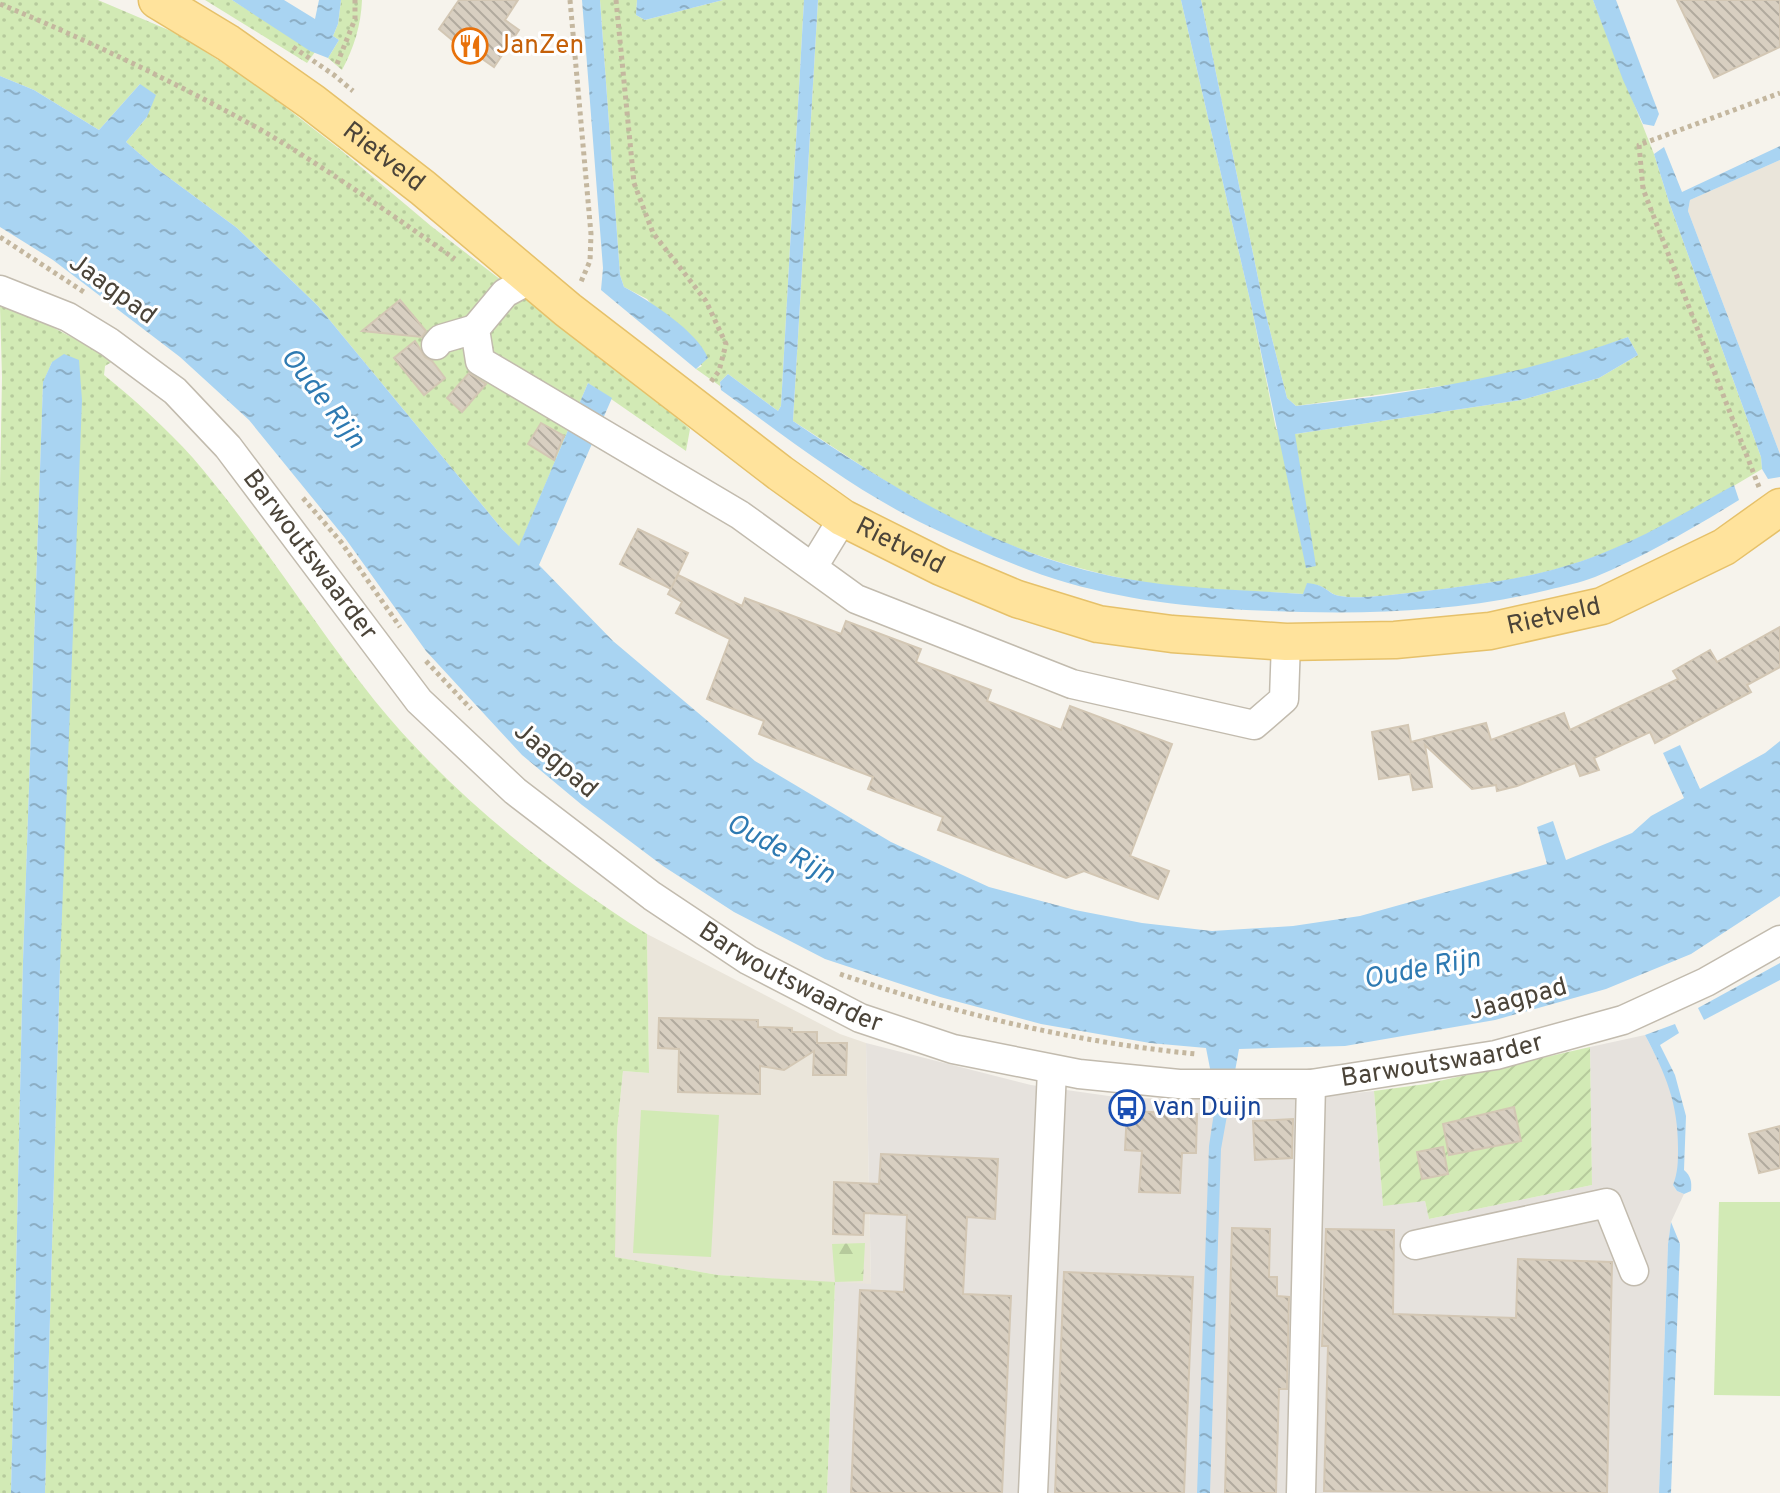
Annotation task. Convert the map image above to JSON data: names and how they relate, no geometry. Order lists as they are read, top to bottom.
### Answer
{
  "streets": {
    "main road": ["Rietveld"],
    "street": ["Barwoutswaarder"],
    "path": ["Jaagpad"]
  },
  "water": ["Oude Rijn"],
  "places": {
    "restaurant": ["JanZen"],
    "bus stop": ["van Duijn"]
  }
}
